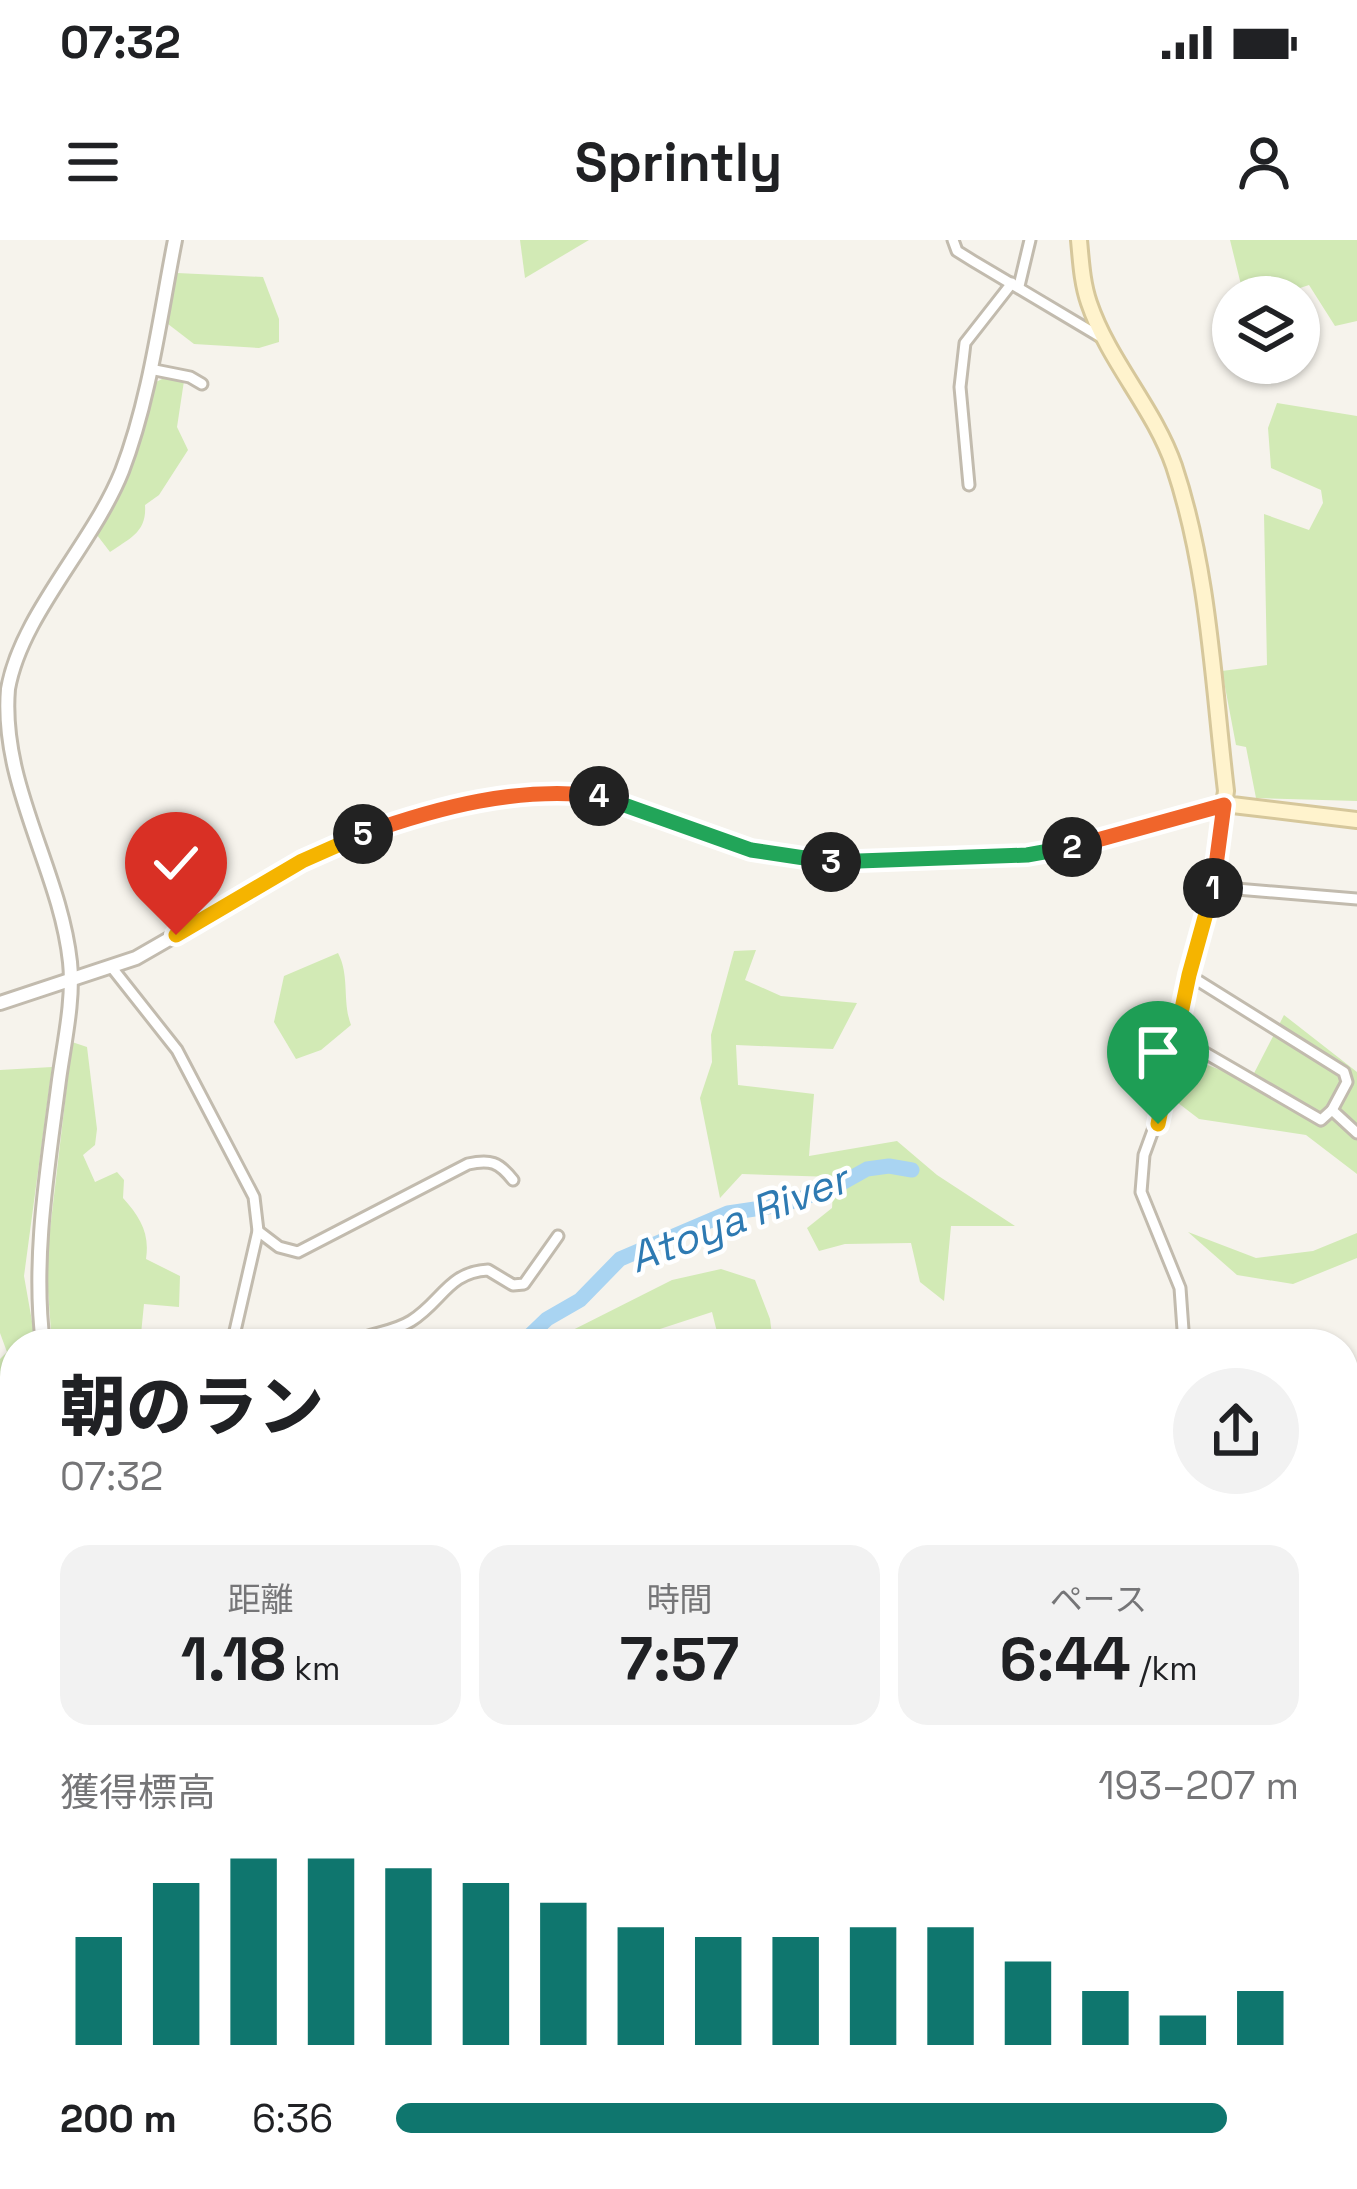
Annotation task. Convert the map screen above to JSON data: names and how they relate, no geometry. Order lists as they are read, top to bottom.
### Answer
{
  "water": ["Atoya River"],
  "page": {
    "status": "07:32",
    "header": "Sprintly",
    "pins": [
      "4",
      "5",
      "2",
      "3",
      "1"
    ],
    "heading": ["朝のラン", "07:32"],
    "stats": [
      ["距離", "1.18 km"],
      ["時間", "7:57"],
      ["ペース", "6:44 /km"]
    ],
    "chart": ["獲得標高", "193–207 m"],
    "list": [
      {
        "name": "200 m",
        "note": "6:36"
      }
    ]
  }
}
